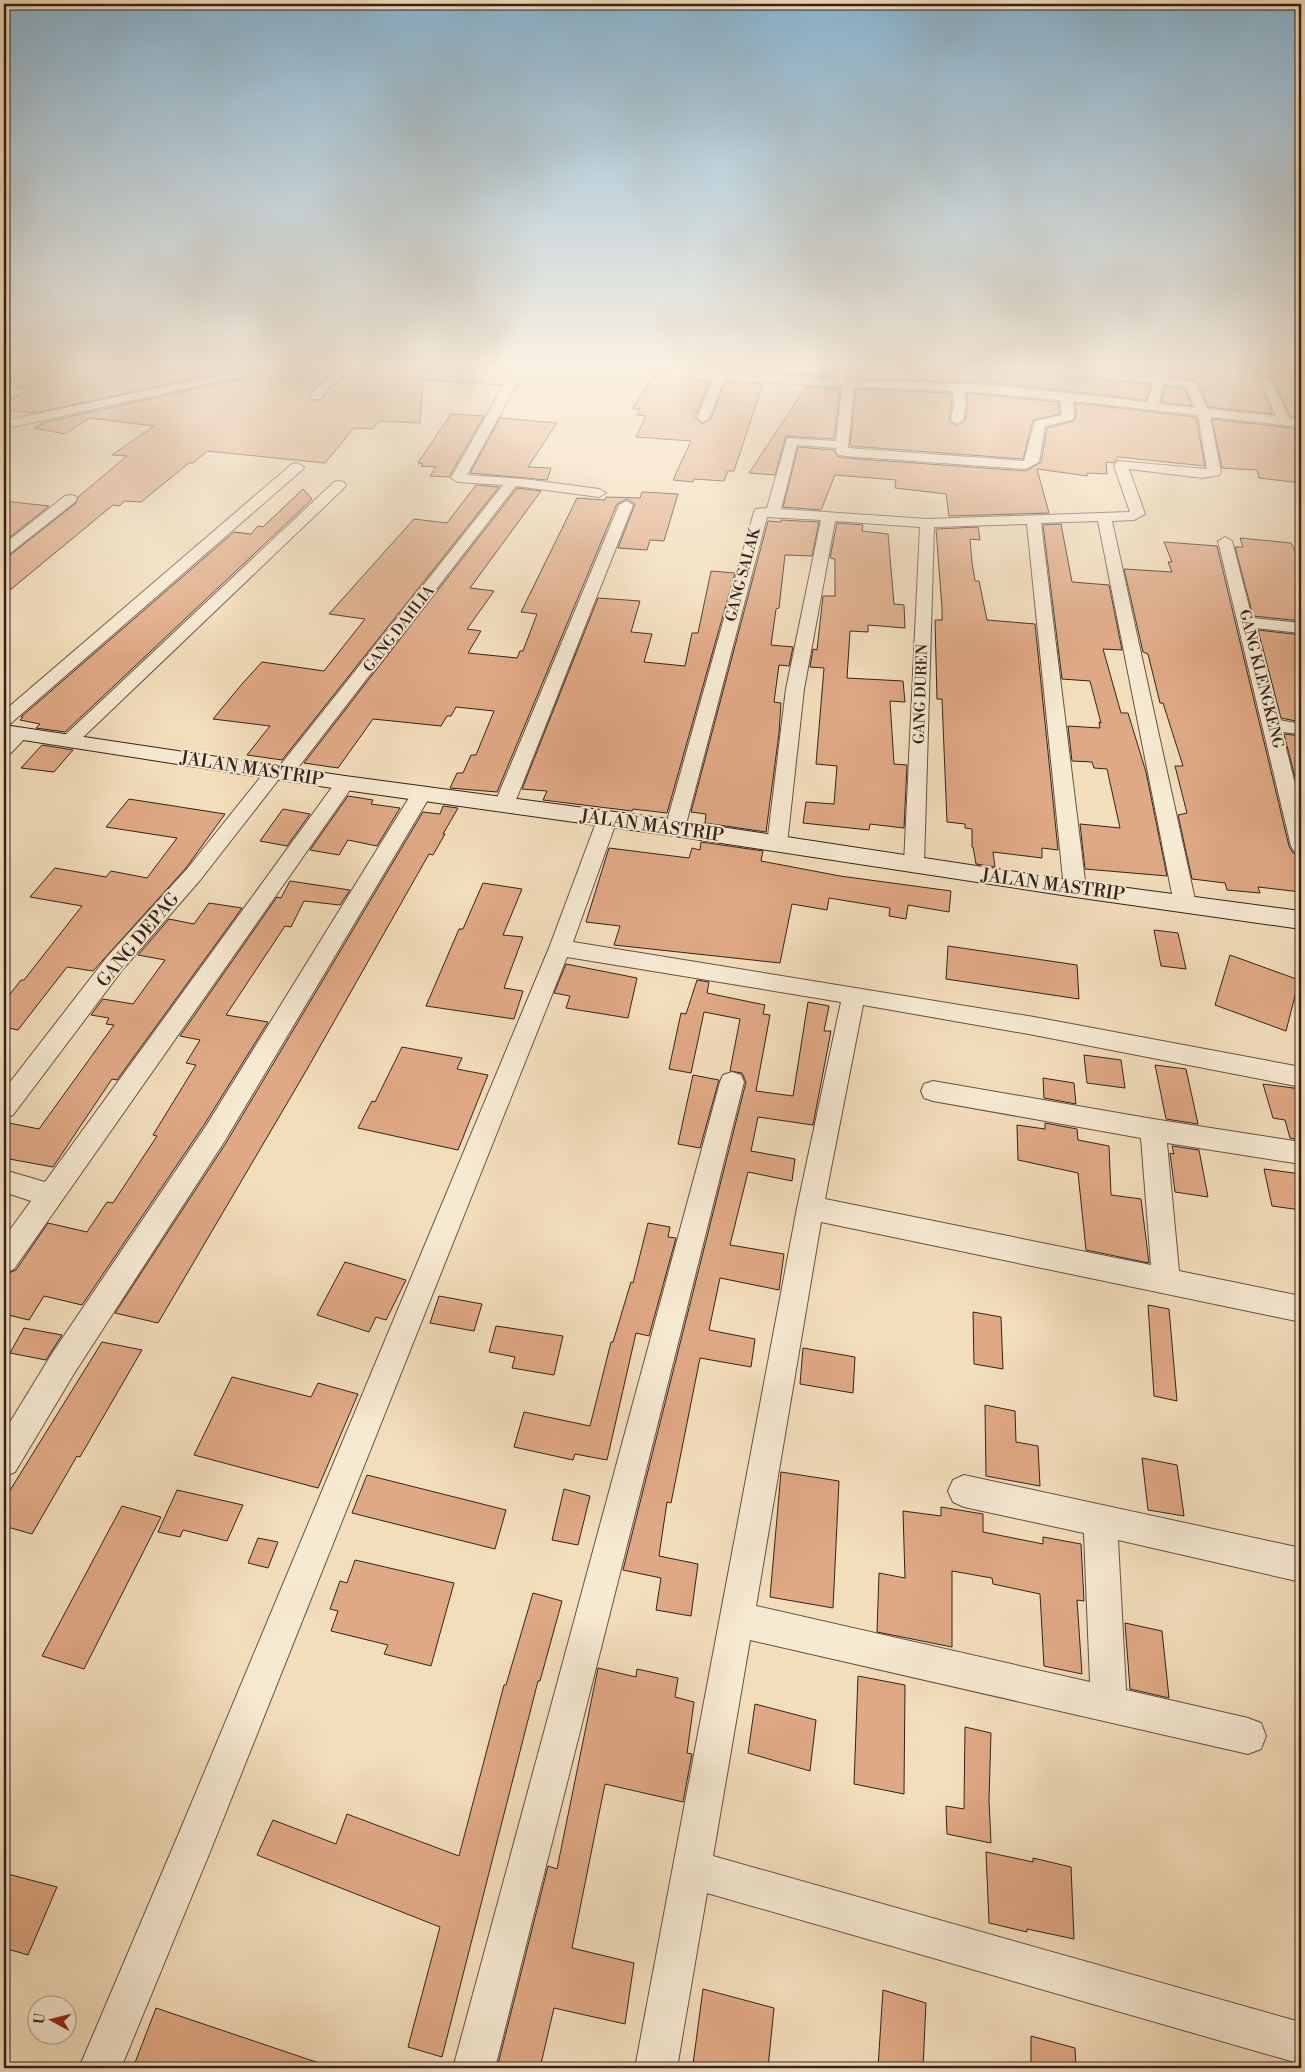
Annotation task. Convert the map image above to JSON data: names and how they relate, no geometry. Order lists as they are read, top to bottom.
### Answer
{
  "streets": {
    "main road": ["JALAN MASTRIP"],
    "street": [
      "GANG SALAK",
      "GANG DAHLIA",
      "GANG KLENGKENG",
      "GANG DUREN",
      "GANG DEPAG"
    ]
  },
  "crossings": [
    ["GANG SALAK", "JALAN MASTRIP"],
    ["GANG DAHLIA", "JALAN MASTRIP"],
    ["GANG DAHLIA", "GANG DEPAG"],
    ["GANG DUREN", "JALAN MASTRIP"],
    ["JALAN MASTRIP", "GANG DEPAG"]
  ],
  "north": "left"
}
